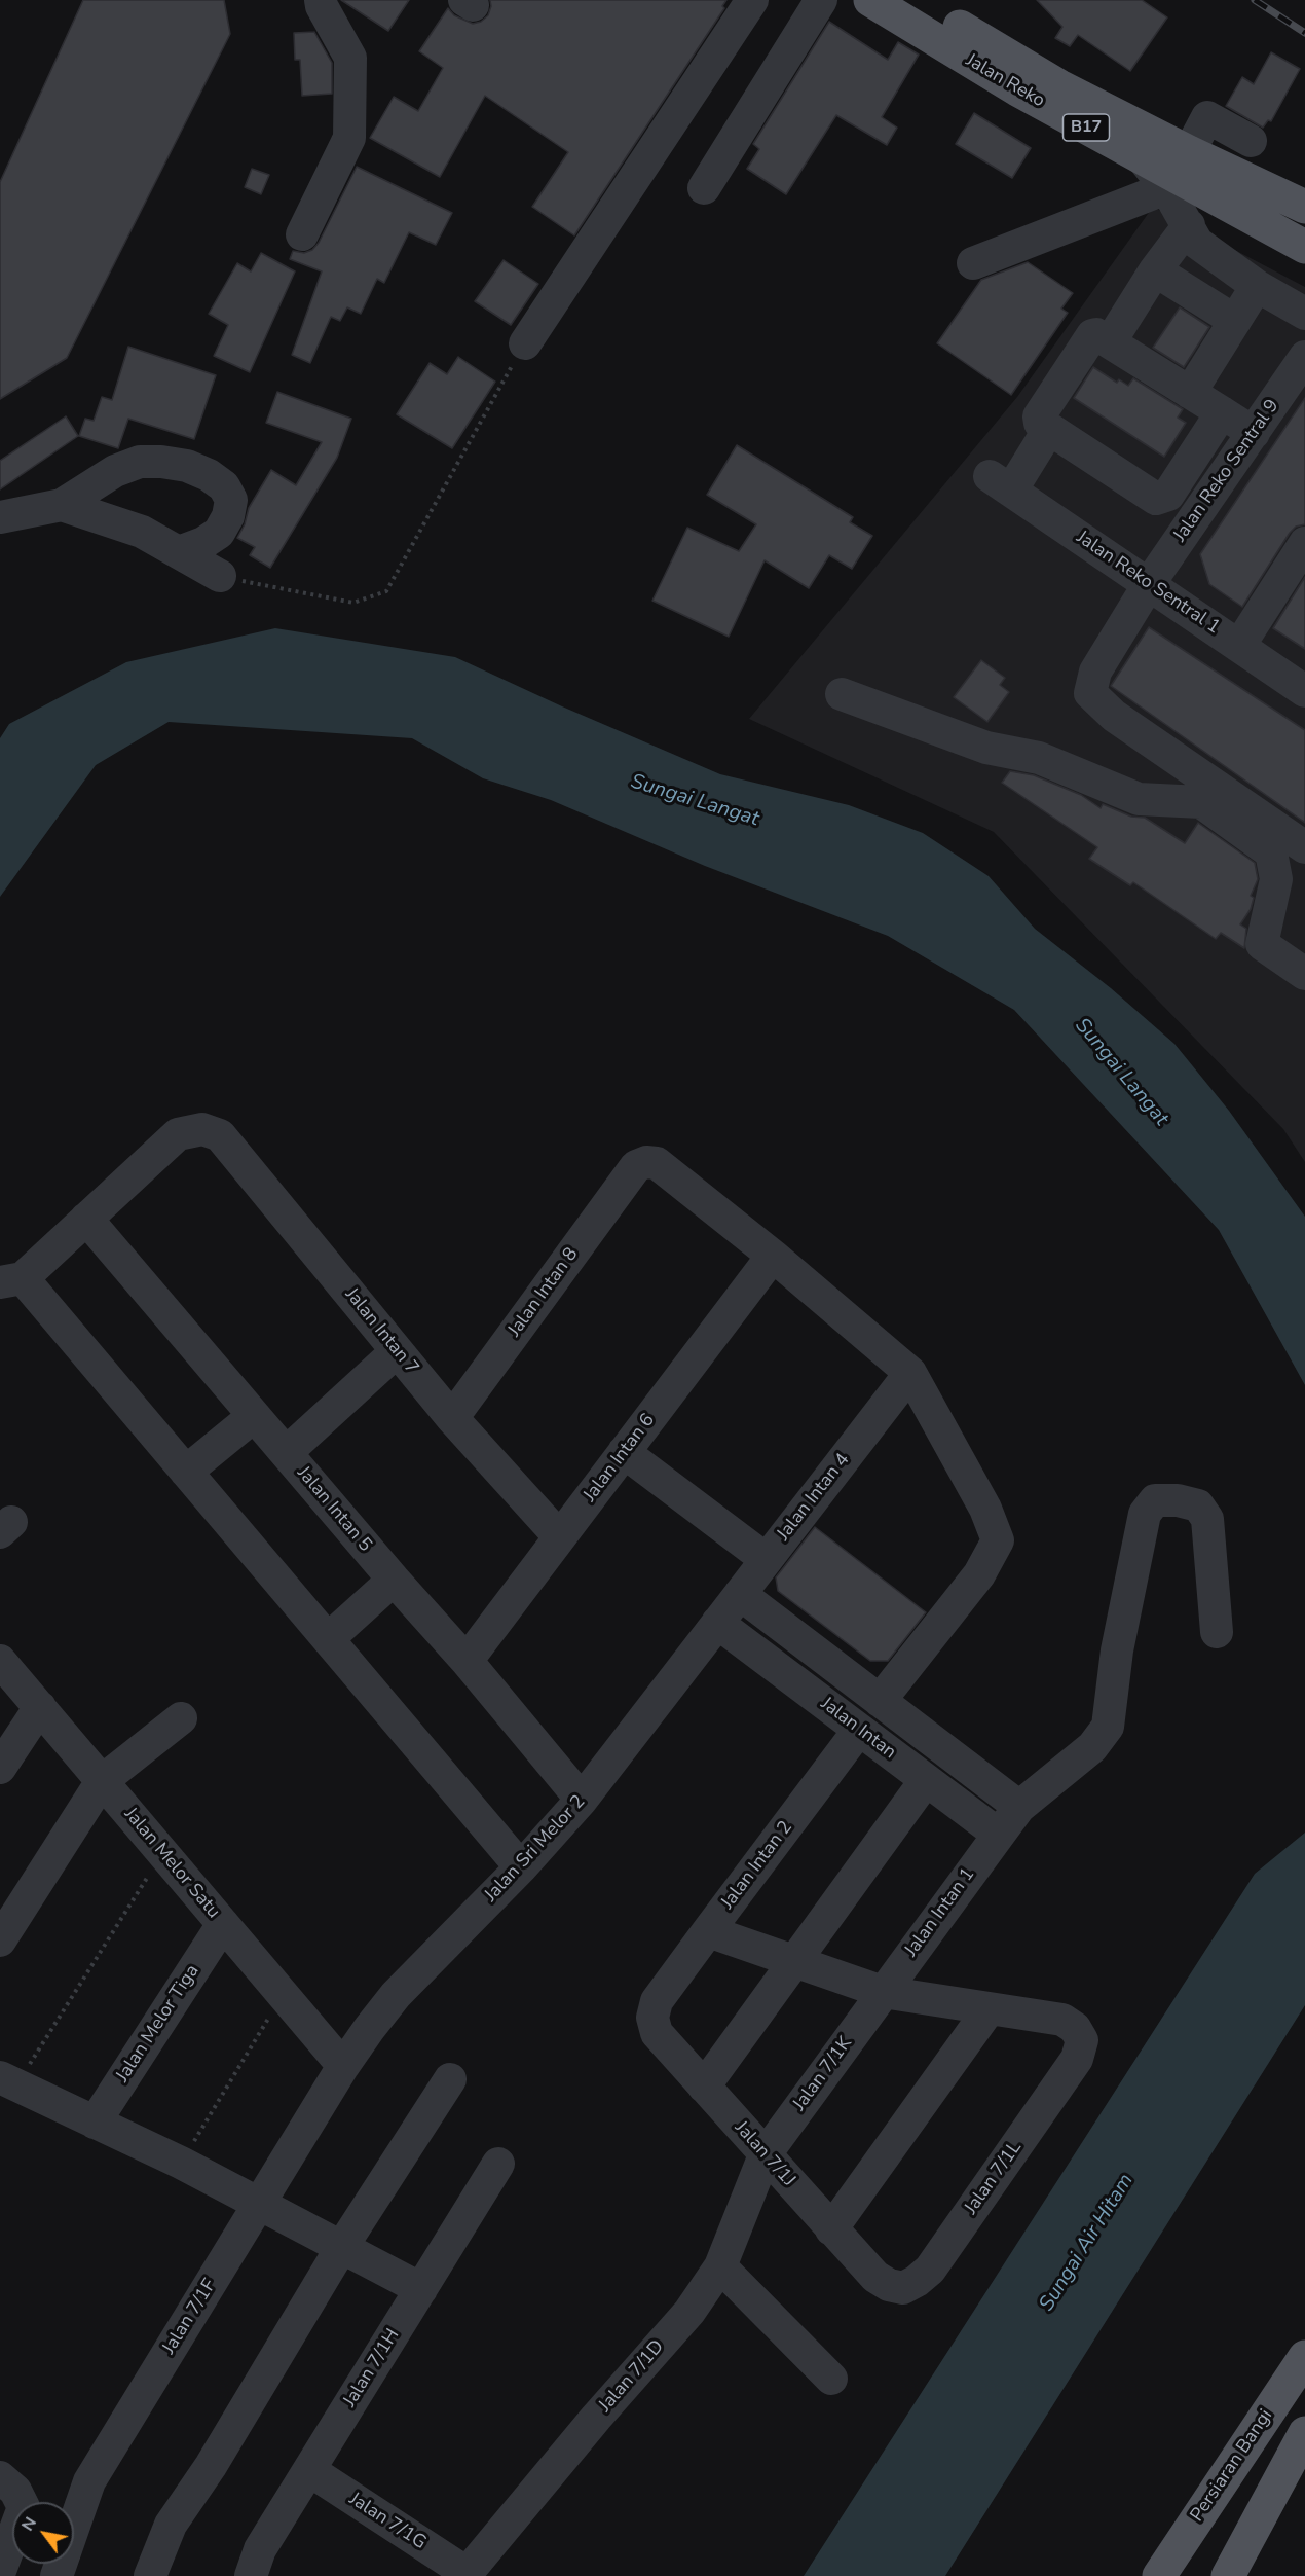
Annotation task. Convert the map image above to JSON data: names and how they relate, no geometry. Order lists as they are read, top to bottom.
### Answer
{
  "streets": {
    "main road": ["Jalan Reko", "B17", "Persiaran Bangi"],
    "street": [
      "Jalan Reko Sentral 9",
      "Jalan Reko Sentral 1",
      "Jalan Intan 8",
      "Jalan Intan 7",
      "Jalan Intan 6",
      "Jalan Intan 4",
      "Jalan Intan 5",
      "Jalan Intan",
      "Jalan Sri Melor 2",
      "Jalan Melor Satu",
      "Jalan Intan 2",
      "Jalan Intan 1",
      "Jalan Melor Tiga",
      "Jalan 7/1K",
      "Jalan 7/1J",
      "Jalan 7/1L",
      "Jalan 7/1F",
      "Jalan 7/1H",
      "Jalan 7/1D",
      "Jalan 7/1G"
    ]
  },
  "crossings": [
    ["Jalan Reko Sentral 9", "Jalan Reko Sentral 1"],
    ["Jalan Intan 8", "Jalan Intan 7"],
    ["Jalan Intan 8", "Jalan Intan 6"],
    ["Jalan Intan 7", "Jalan Intan 6"],
    ["Jalan Intan 7", "Jalan Intan 5"],
    ["Jalan Intan 6", "Jalan Intan 5"],
    ["Jalan Intan 4", "Jalan Intan"],
    ["Jalan Intan 4", "Jalan Sri Melor 2"],
    ["Jalan Intan 5", "Jalan Sri Melor 2"],
    ["Jalan Intan", "Jalan Sri Melor 2"],
    ["Jalan Intan", "Jalan Intan 2"],
    ["Jalan Intan", "Jalan Intan 1"],
    ["Jalan Sri Melor 2", "Jalan Melor Satu"],
    ["Jalan Sri Melor 2", "Jalan 7/1F"],
    ["Jalan Melor Satu", "Jalan Melor Tiga"],
    ["Jalan Melor Satu", "Jalan 7/1F"],
    ["Jalan Intan 2", "Jalan 7/1J"],
    ["Jalan Intan 1", "Jalan 7/1K"],
    ["Jalan 7/1K", "Jalan 7/1J"],
    ["Jalan 7/1K", "Jalan 7/1D"],
    ["Jalan 7/1J", "Jalan 7/1L"],
    ["Jalan 7/1J", "Jalan 7/1D"],
    ["Jalan 7/1H", "Jalan 7/1G"],
    ["Jalan 7/1D", "Jalan 7/1G"]
  ],
  "water": ["Sungai Langat", "Sungai Air Hitam"],
  "north": "top left"
}
